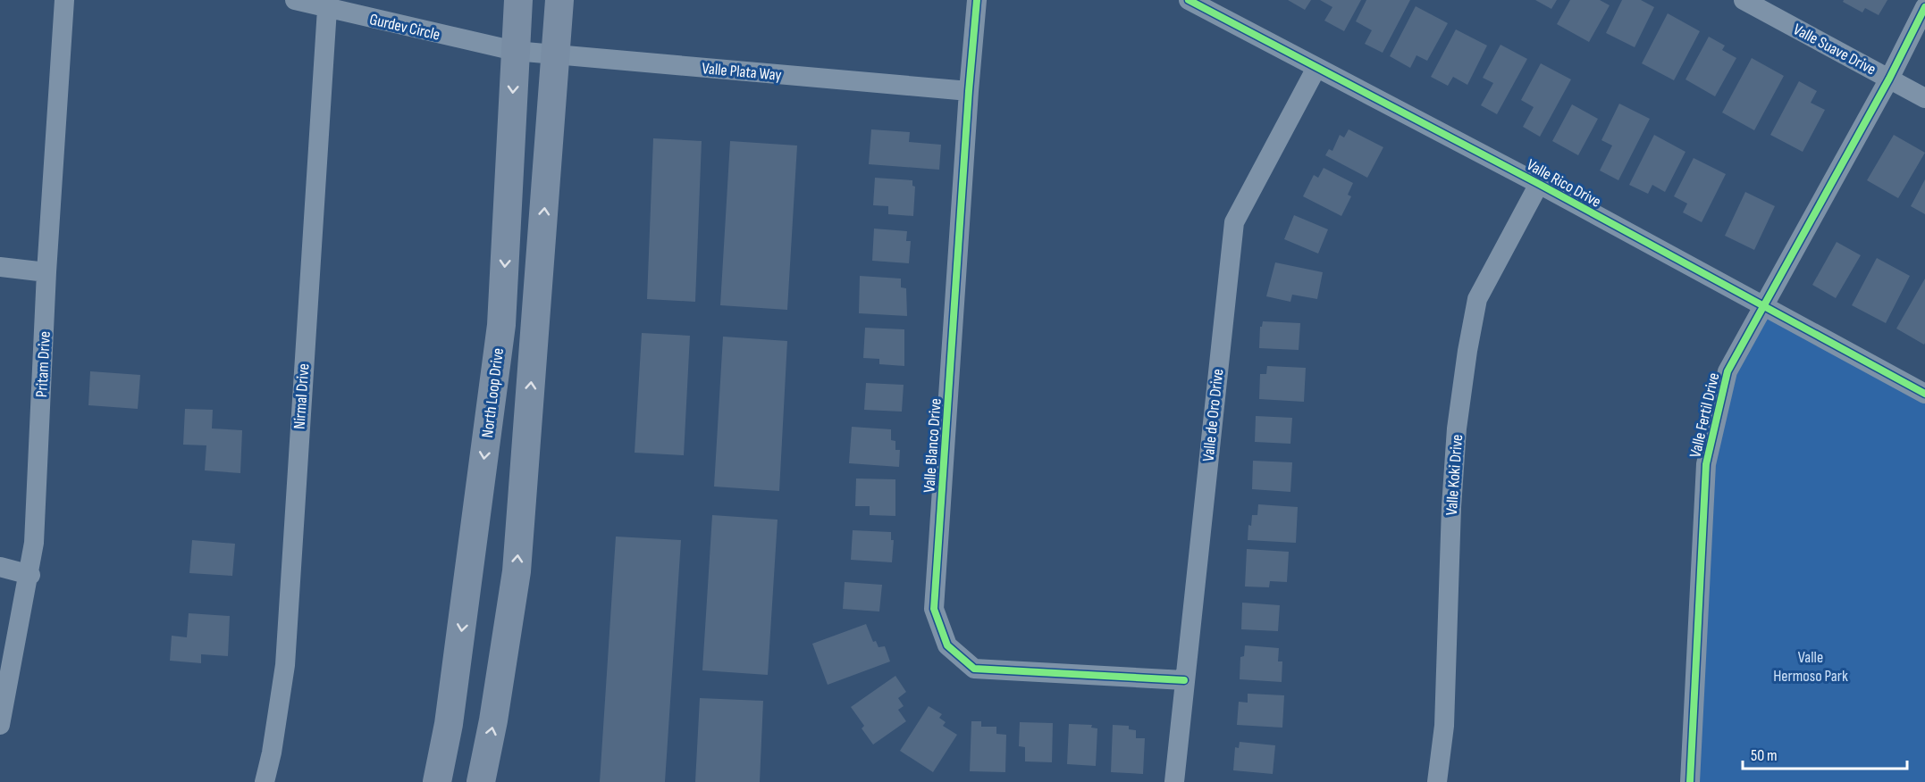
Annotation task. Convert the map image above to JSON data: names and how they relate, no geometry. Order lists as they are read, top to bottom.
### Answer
{
  "streets": {
    "main road": ["North Loop Drive"],
    "street": [
      "Gurdev Circle",
      "Valle Suave Drive",
      "Valle Plata Way",
      "Valle Rico Drive",
      "Pritam Drive",
      "Nirmal Drive",
      "Valle de Oro Drive",
      "Valle Fertil Drive",
      "Valle Blanco Drive",
      "Valle Koki Drive"
    ]
  },
  "crossings": [
    ["Gurdev Circle", "Valle Plata Way"],
    ["Gurdev Circle", "North Loop Drive"],
    ["Gurdev Circle", "Nirmal Drive"],
    ["Valle Suave Drive", "Valle Fertil Drive"],
    ["Valle Plata Way", "North Loop Drive"],
    ["Valle Plata Way", "Valle Blanco Drive"],
    ["Valle Rico Drive", "Valle de Oro Drive"],
    ["Valle Rico Drive", "Valle Fertil Drive"],
    ["Valle Rico Drive", "Valle Koki Drive"],
    ["Valle de Oro Drive", "Valle Blanco Drive"]
  ],
  "parks": ["Valle Hermoso Park"],
  "scale_bar": "50 m"
}
